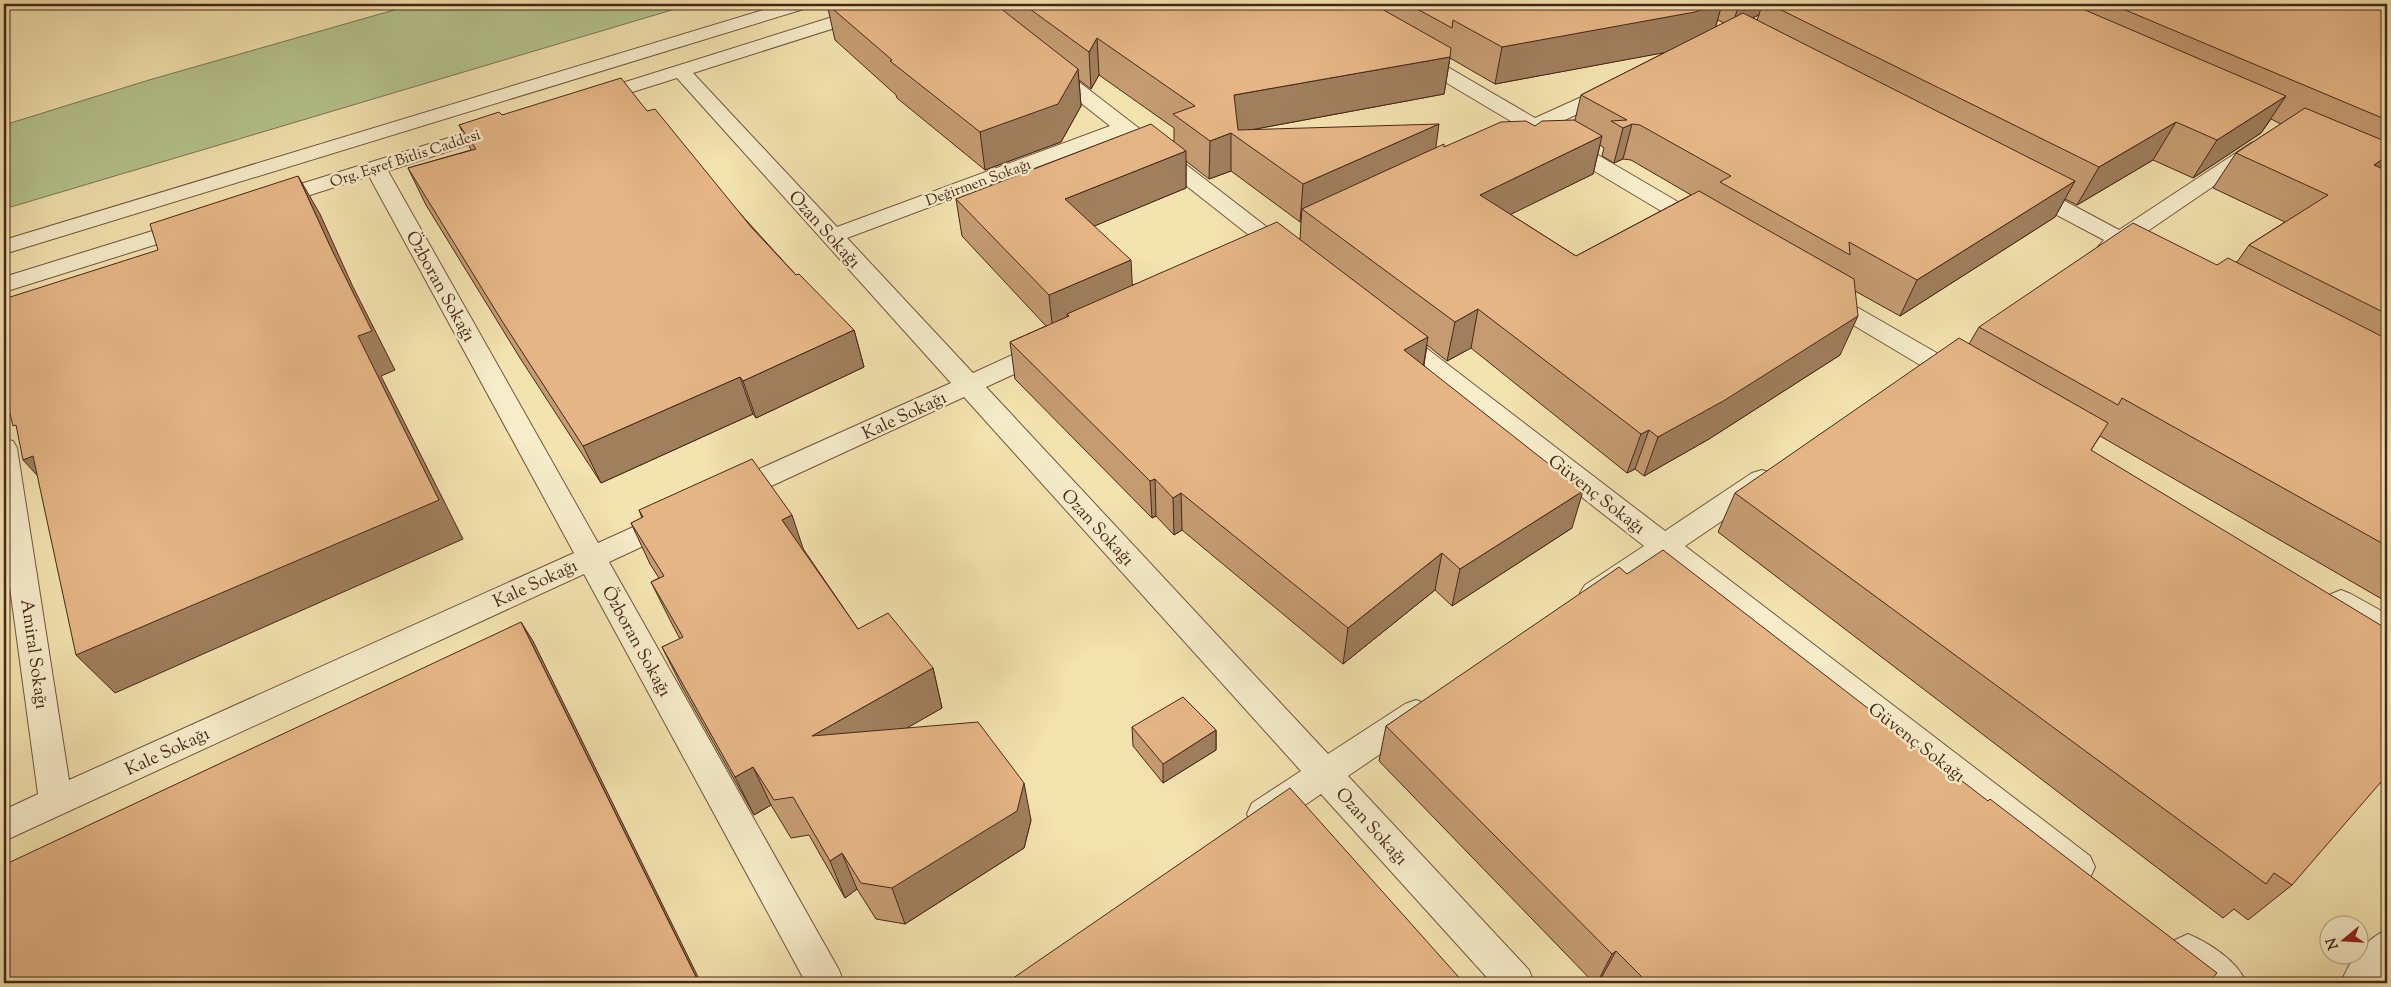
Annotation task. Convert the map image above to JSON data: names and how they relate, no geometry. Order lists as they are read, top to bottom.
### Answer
{
  "streets": {
    "street": [
      "Org. Eşref Bitlis Caddesi",
      "Değirmen Sokağı",
      "Ozan Sokağı",
      "Özboran Sokağı",
      "Kale Sokağı",
      "Güvenç Sokağı",
      "Amiral Sokağı"
    ]
  },
  "crossings": [
    ["Org. Eşref Bitlis Caddesi", "Özboran Sokağı"],
    ["Değirmen Sokağı", "Ozan Sokağı"],
    ["Ozan Sokağı", "Kale Sokağı"],
    ["Özboran Sokağı", "Kale Sokağı"],
    ["Kale Sokağı", "Amiral Sokağı"]
  ],
  "north": "left"
}
